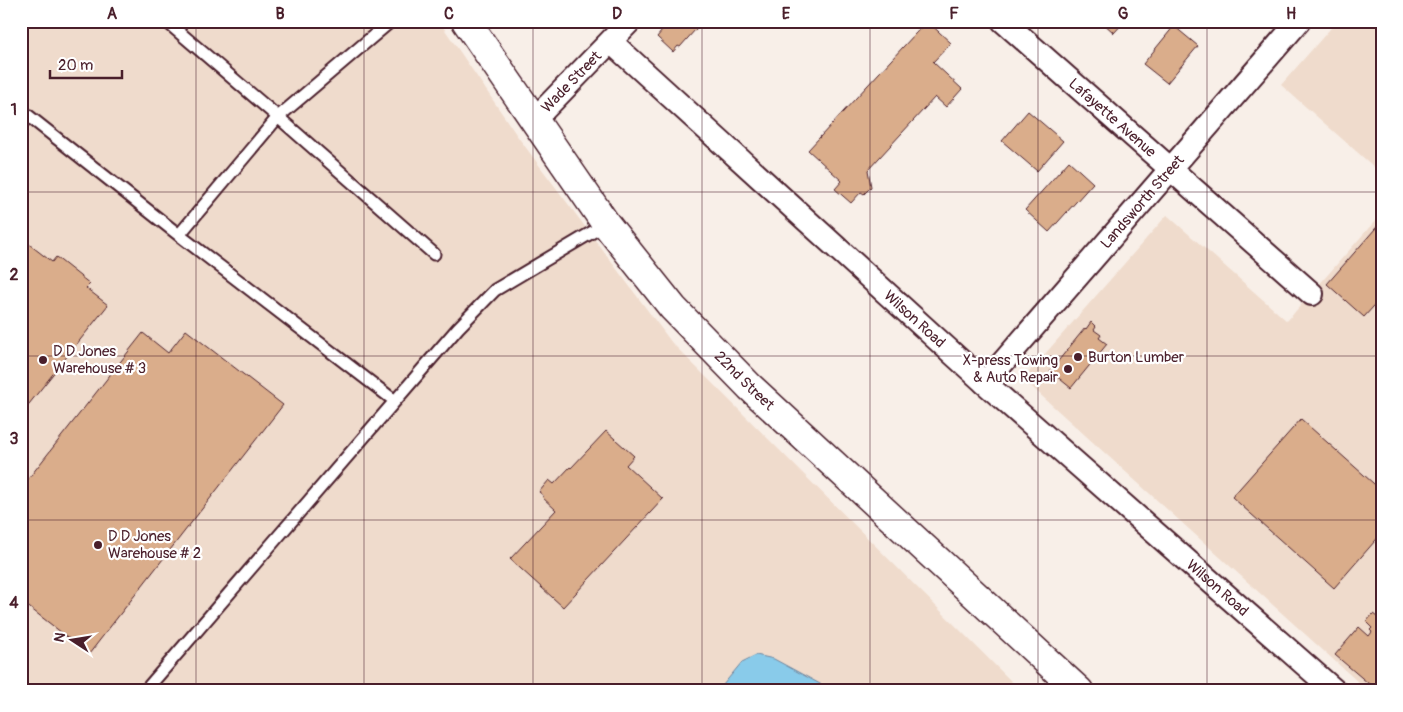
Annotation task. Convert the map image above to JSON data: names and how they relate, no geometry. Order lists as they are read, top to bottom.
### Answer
{
  "streets": {
    "main road": ["22nd Street"],
    "street": [
      "Wade Street",
      "Lafayette Avenue",
      "Landsworth Street",
      "Wilson Road"
    ]
  },
  "crossings": [
    ["Wade Street", "Wilson Road"],
    ["Wade Street", "22nd Street"],
    ["Lafayette Avenue", "Landsworth Street"],
    ["Landsworth Street", "Wilson Road"]
  ],
  "places": [
    "Burton Lumber",
    "D D Jones Warehouse # 3",
    "X-press Towing & Auto Repair",
    "D D Jones Warehouse # 2"
  ],
  "scale_bar": "20 m",
  "north": "left",
  "grid": {
    "columns": [
      "A",
      "B",
      "C",
      "D",
      "E",
      "F",
      "G",
      "H"
    ],
    "rows": [
      "1",
      "2",
      "3",
      "4"
    ]
  }
}
